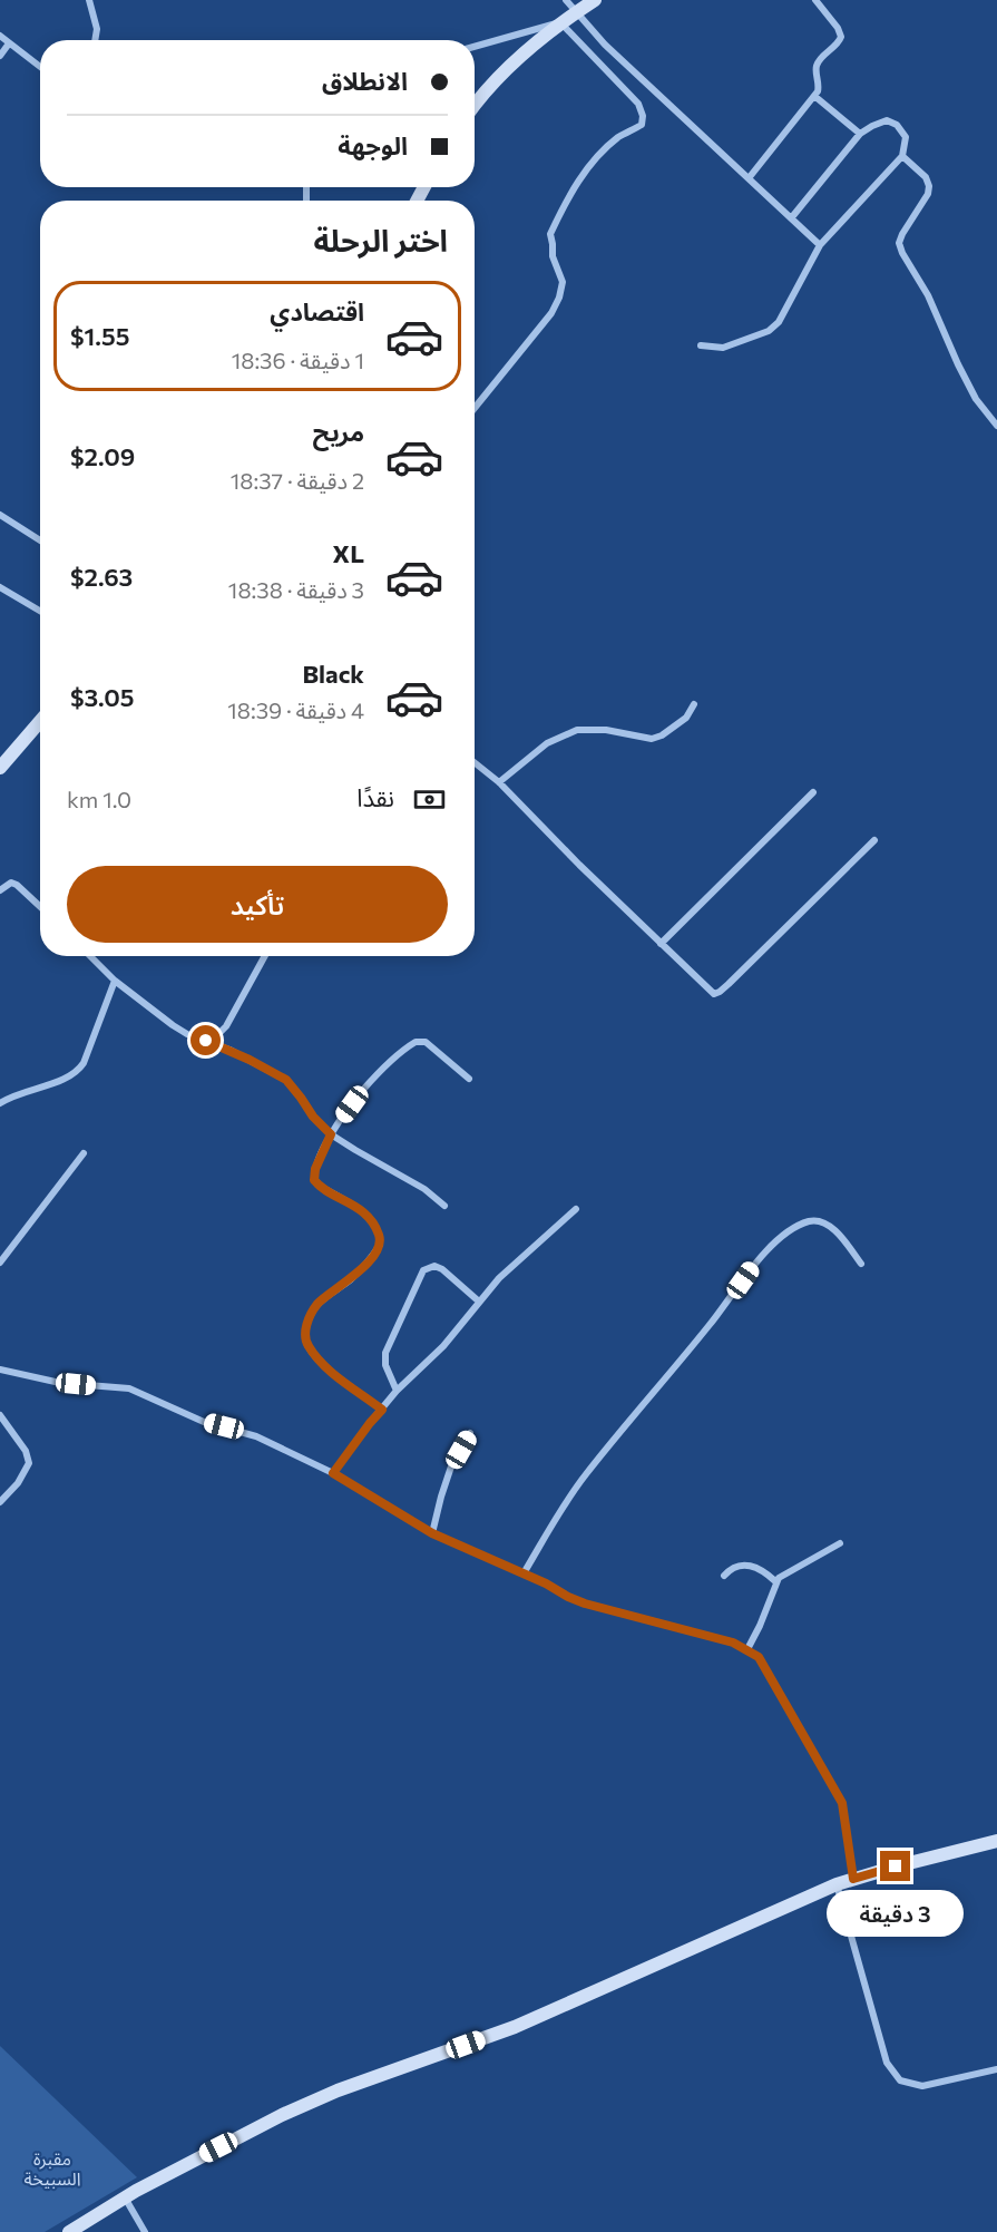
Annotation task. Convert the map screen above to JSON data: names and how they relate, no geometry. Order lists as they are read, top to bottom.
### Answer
{
  "parks": ["مقبرة السبيخة"],
  "page": {
    "banner": ["الانطلاق", "الوجهة"],
    "heading": "اختر الرحلة",
    "list": [
      {
        "name": "اقتصادي",
        "note": "1 دقيقة · 18:36",
        "value": "$1.55"
      },
      {
        "name": "مريح",
        "note": "2 دقيقة · 18:37",
        "value": "$2.09"
      },
      {
        "name": "XL",
        "note": "3 دقيقة · 18:38",
        "value": "$2.63"
      },
      {
        "name": "Black",
        "note": "4 دقيقة · 18:39",
        "value": "$3.05"
      }
    ],
    "pay": ["نقدًا", "1.0 km"],
    "buttons": "تأكيد",
    "bubble": "3 دقيقة"
  }
}
